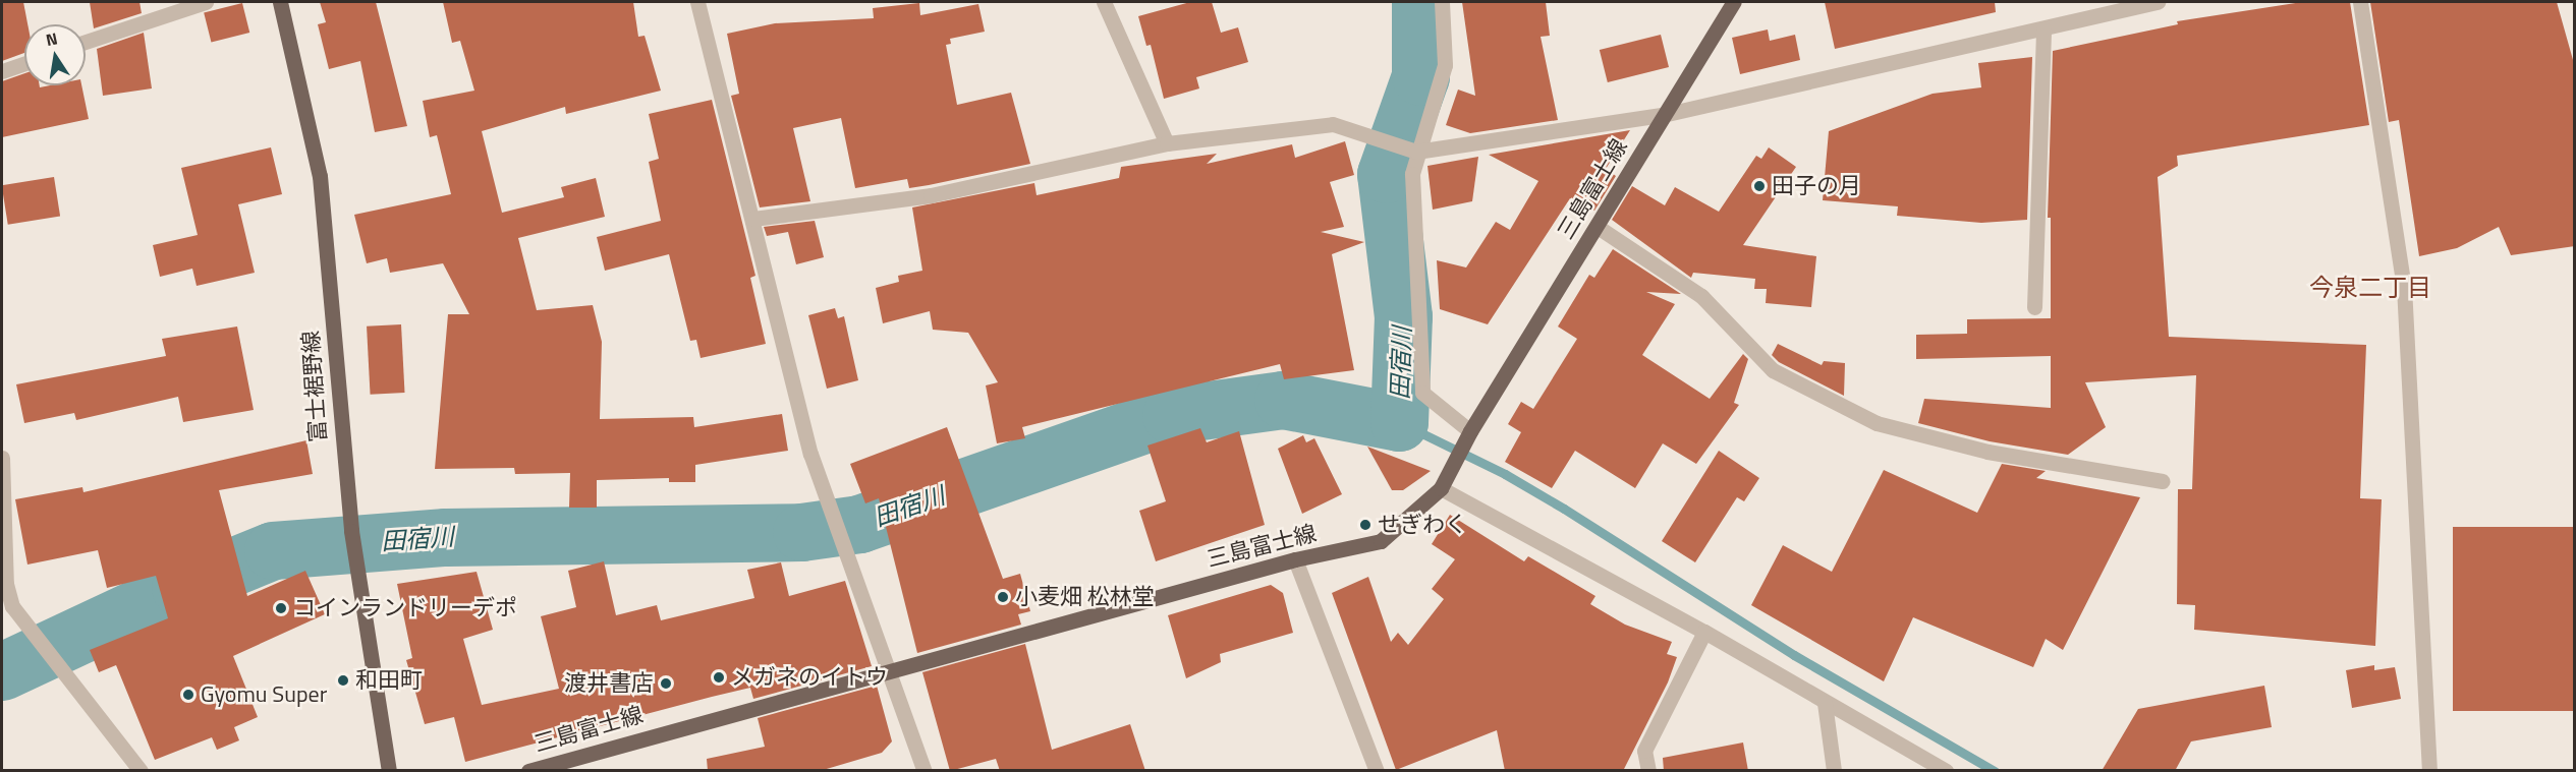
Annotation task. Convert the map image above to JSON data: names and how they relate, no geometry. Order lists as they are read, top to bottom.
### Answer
{
  "streets": {
    "main road": ["三島富士線", "富士裾野線"]
  },
  "districts": ["今泉二丁目"],
  "water": ["田宿川"],
  "places": [
    "田子の月",
    "せぎわく",
    "小麦畑 松林堂",
    "コインランドリーデポ",
    "メガネのイトウ",
    "和田町",
    "渡井書店",
    "Gyomu Super"
  ],
  "north": "top"
}
